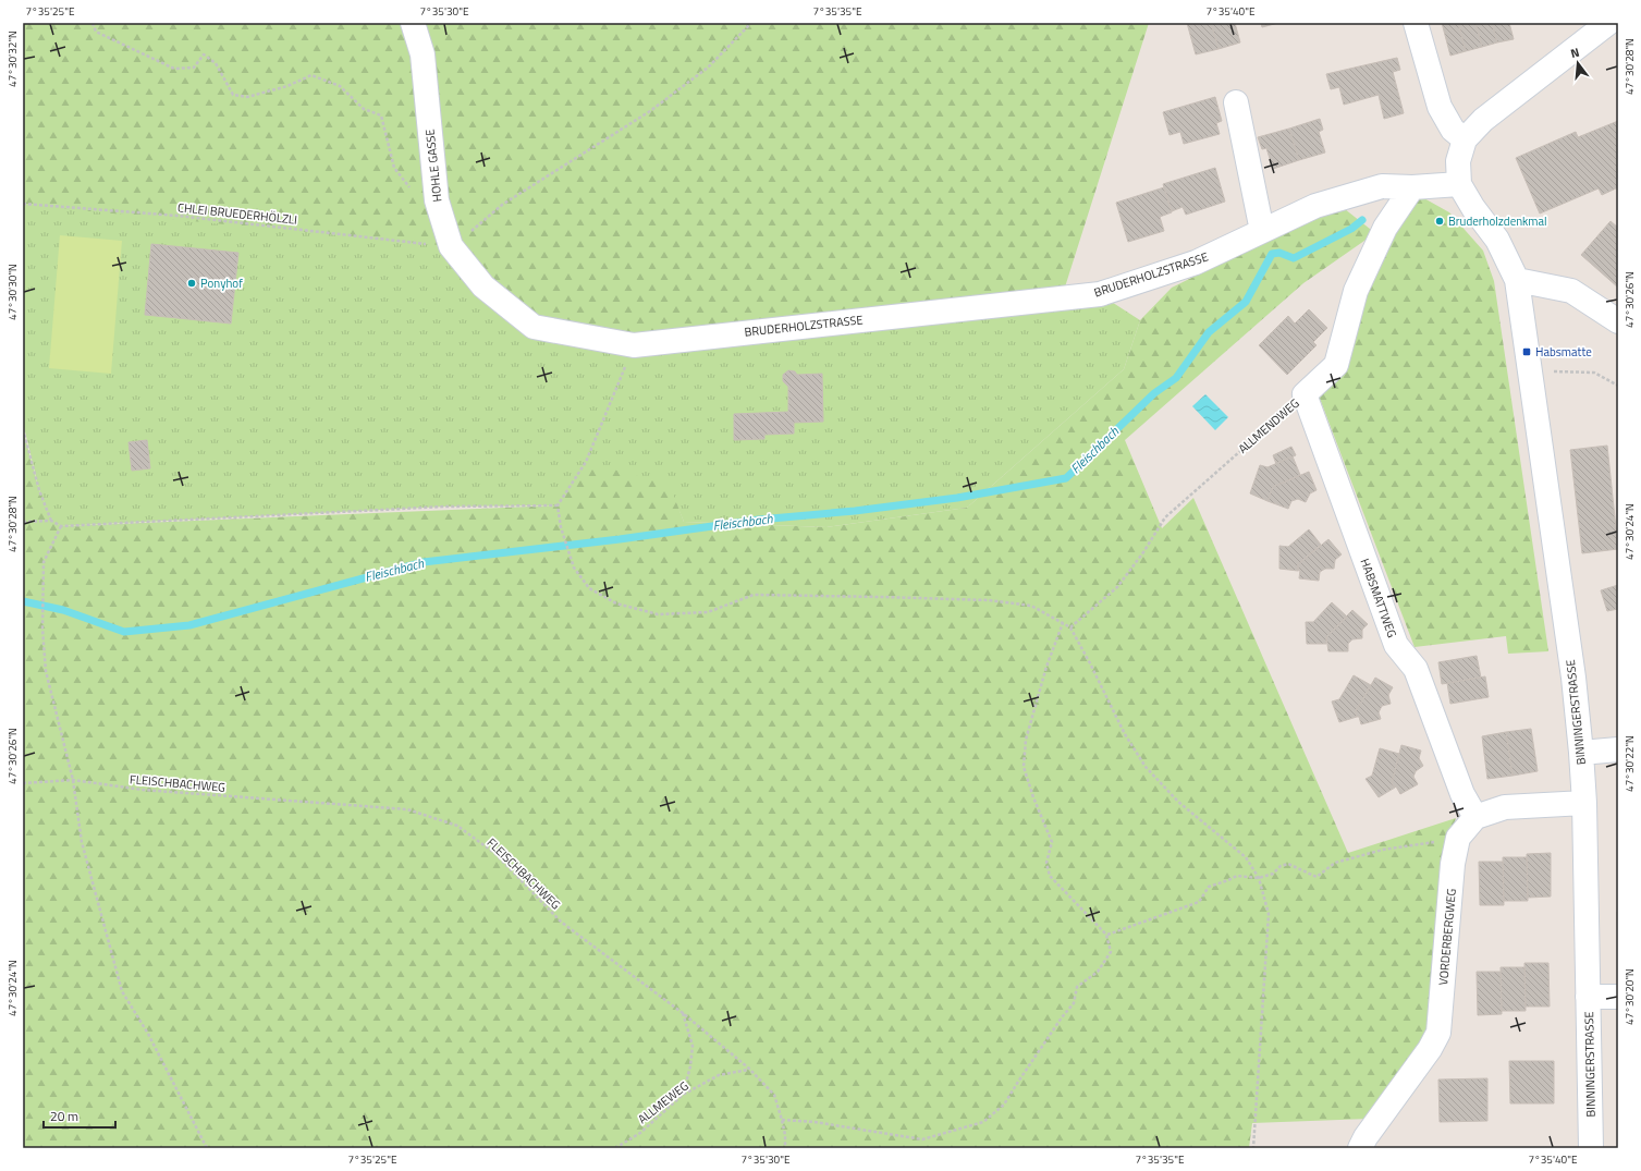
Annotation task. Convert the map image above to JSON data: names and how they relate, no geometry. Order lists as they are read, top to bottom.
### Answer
{
  "streets": {
    "street": [
      "HOHLE GASSE",
      "BRUDERHOLZSTRASSE",
      "ALLMENDWEG",
      "HABSMATTWEG",
      "BINNINGERSTRASSE",
      "VORDERBERGWEG"
    ],
    "path": ["CHLEI BRUEDERHÖLZLI", "FLEISCHBACHWEG", "ALLMEWEG"]
  },
  "crossings": [
    ["HOHLE GASSE", "CHLEI BRUEDERHÖLZLI"],
    ["HOHLE GASSE", "BRUDERHOLZSTRASSE"],
    ["BRUDERHOLZSTRASSE", "ALLMENDWEG"],
    ["ALLMENDWEG", "HABSMATTWEG"],
    ["FLEISCHBACHWEG", "ALLMEWEG"]
  ],
  "water": ["Fleischbach"],
  "places": {
    "other": ["Bruderholzdenkmal", "Ponyhof"],
    "transit": ["Habsmatte"]
  },
  "scale_bar": "20 m",
  "north": "top",
  "coordinates": [
    "7°35'25\"E",
    "7°35'30\"E",
    "7°35'35\"E",
    "7°35'40\"E",
    "47°30'32\"N",
    "47°30'28\"N",
    "47°30'30\"N",
    "47°30'26\"N",
    "47°30'24\"N",
    "47°30'22\"N",
    "47°30'20\"N"
  ]
}
